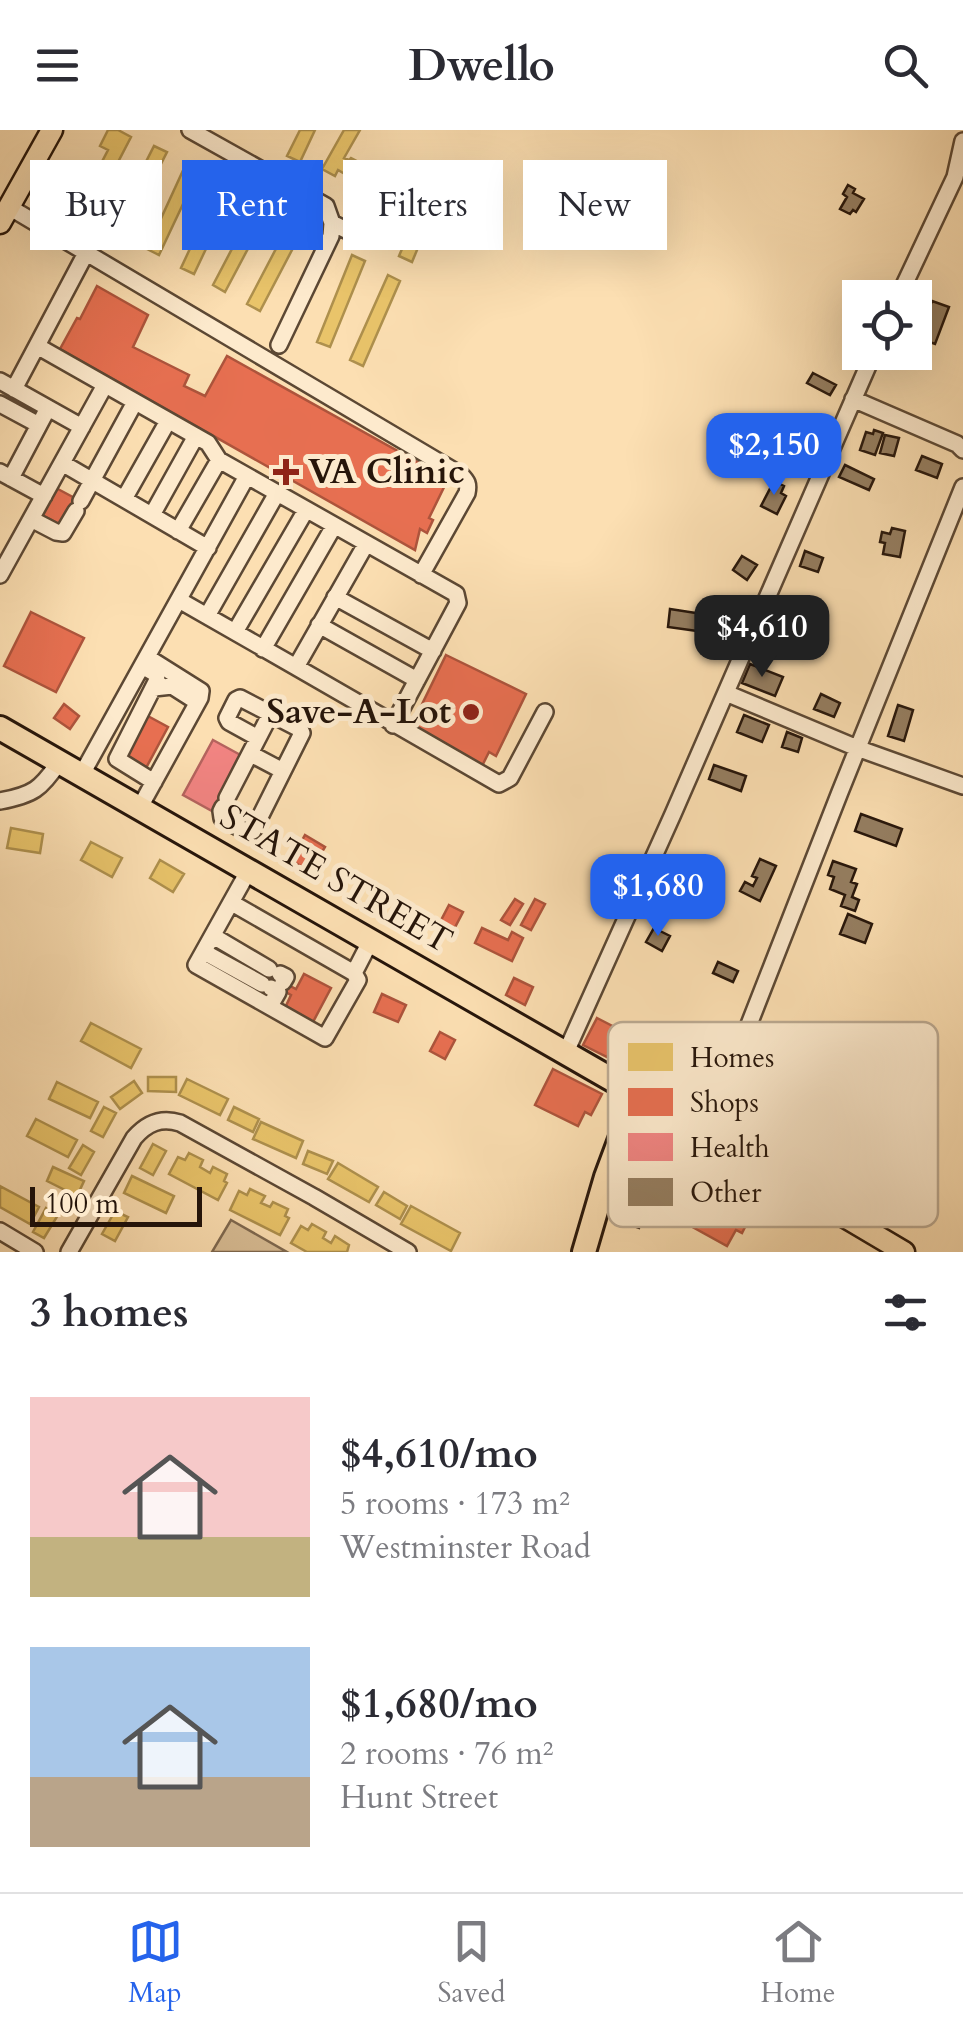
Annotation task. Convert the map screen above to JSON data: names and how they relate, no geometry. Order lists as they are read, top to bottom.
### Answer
{
  "streets": {
    "highway": ["STATE STREET"]
  },
  "places": {
    "health": ["VA Clinic"],
    "other": ["Save-A-Lot"]
  },
  "legend": [
    "Homes",
    "Shops",
    "Health",
    "Other"
  ],
  "scale_bar": "100 m",
  "page": {
    "header": "Dwello",
    "chip": [
      "Buy",
      "Rent",
      "Filters",
      "New"
    ],
    "price": ["$2,150", "$4,610", "$1,680"],
    "scale": "100 m",
    "heading": "3 homes",
    "list": [
      {
        "name": "$4,610/mo",
        "note": "5 rooms · 173 m² · Westminster Road"
      },
      {
        "name": "$1,680/mo",
        "note": "2 rooms · 76 m² · Hunt Street"
      }
    ],
    "tabs": ["Map", "Saved", "Home"]
  }
}
